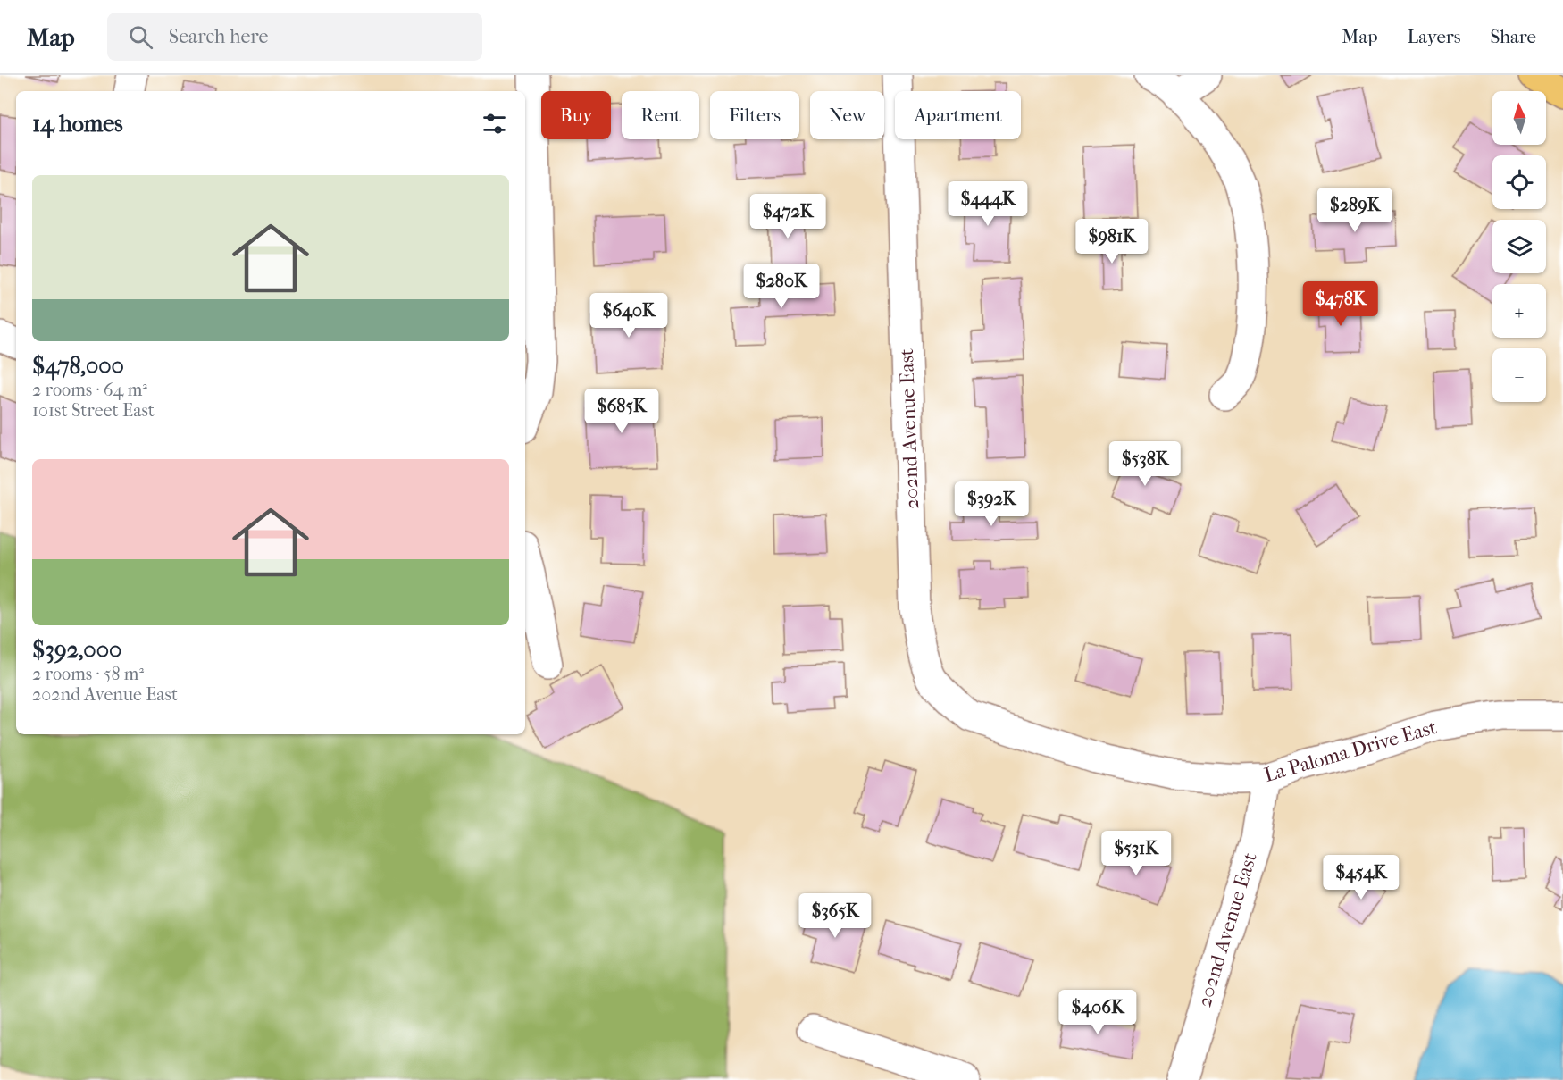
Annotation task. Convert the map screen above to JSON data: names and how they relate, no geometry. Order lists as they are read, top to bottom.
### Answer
{
  "streets": {
    "street": ["202nd Avenue East", "La Paloma Drive East"]
  },
  "crossings": [
    ["202nd Avenue East", "La Paloma Drive East"]
  ],
  "north": "top",
  "page": {
    "header": "Map",
    "search": "Search here",
    "nav": ["Map", "Layers", "Share"],
    "map_buttons": ["+", "−"],
    "chip": [
      "Buy",
      "Rent",
      "Filters",
      "New",
      "Apartment"
    ],
    "heading": "14 homes",
    "list": [
      {
        "name": "$478,000",
        "note": "2 rooms · 64 m² · 101st Street East"
      },
      {
        "name": "$392,000",
        "note": "2 rooms · 58 m² · 202nd Avenue East"
      }
    ],
    "price": [
      "$444K",
      "$289K",
      "$472K",
      "$981K",
      "$280K",
      "$478K",
      "$640K",
      "$685K",
      "$538K",
      "$392K",
      "$531K",
      "$454K",
      "$365K",
      "$406K"
    ]
  }
}
